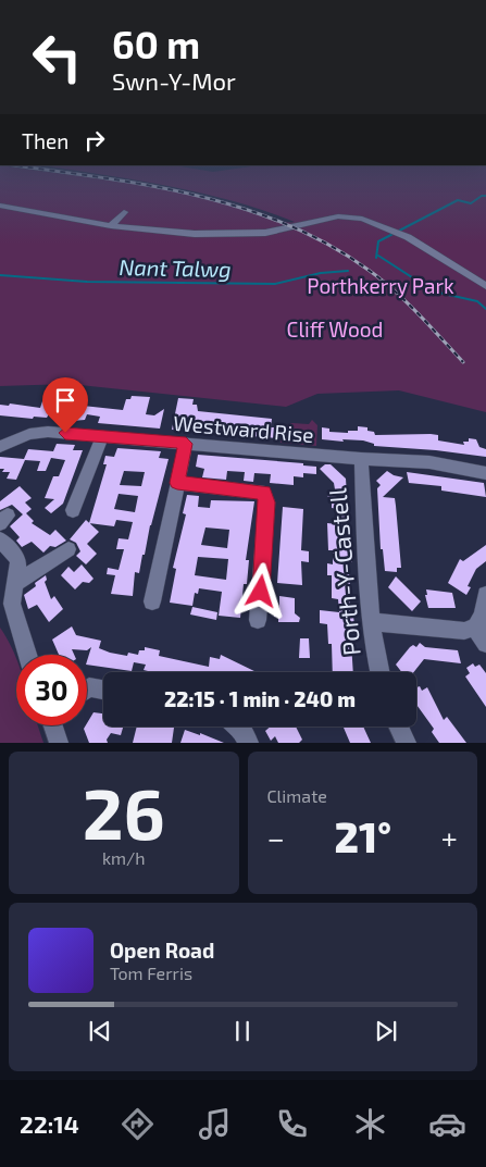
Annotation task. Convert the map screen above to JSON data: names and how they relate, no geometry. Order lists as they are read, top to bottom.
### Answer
{
  "streets": {
    "street": ["Westward Rise", "Porth-Y-Castell"]
  },
  "crossings": [
    ["Westward Rise", "Porth-Y-Castell"]
  ],
  "water": ["Nant Talwg"],
  "parks": ["Porthkerry Park", "Cliff Wood"],
  "page": {
    "turn": ["60 m", "Swn-Y-Mor"],
    "then": "Then",
    "limit": "30",
    "trip": "22:15 · 1 min · 240 m",
    "tile": [
      ["26", "km/h"],
      "Climate"
    ],
    "heat": ["−", "21°", "+"],
    "song": ["Open Road", "Tom Ferris"],
    "tabs": "22:14"
  }
}
